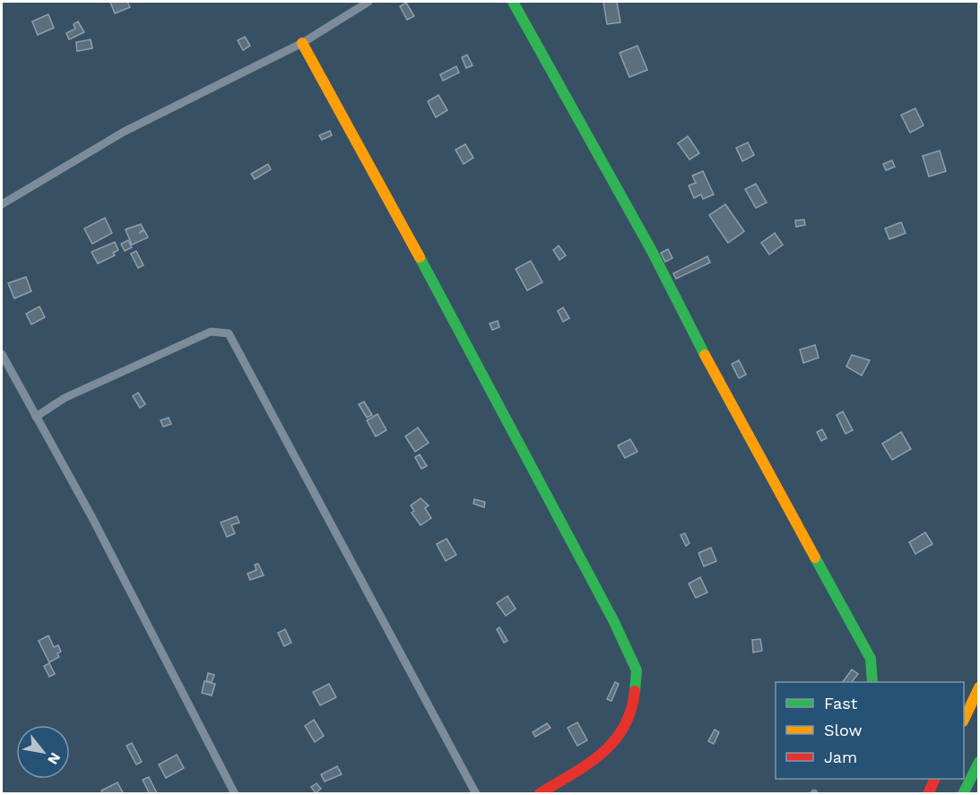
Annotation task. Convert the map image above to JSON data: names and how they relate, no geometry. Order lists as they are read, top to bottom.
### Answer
{
  "legend": ["Fast", "Slow", "Jam"],
  "north": "bottom right"
}
